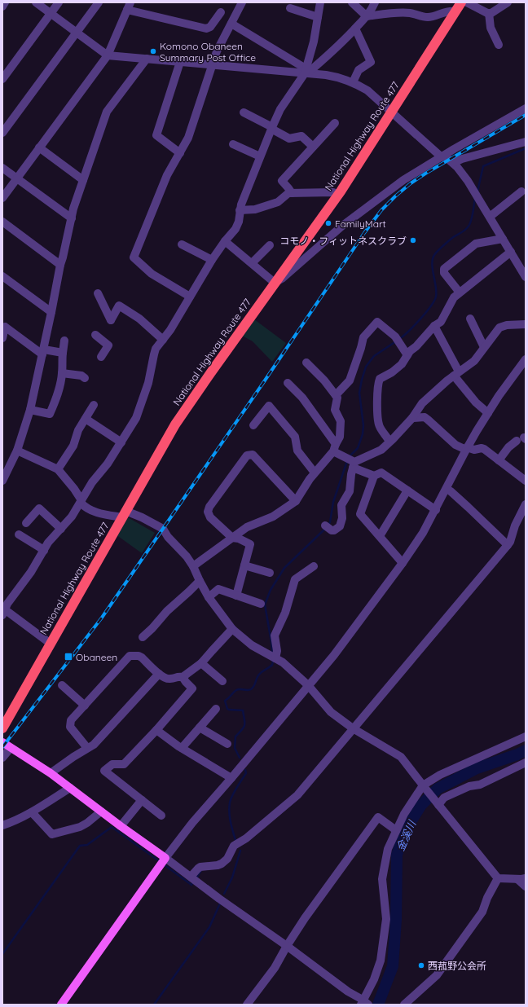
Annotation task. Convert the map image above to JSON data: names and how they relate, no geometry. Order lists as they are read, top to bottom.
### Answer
{
  "streets": {
    "highway": ["National Highway Route 477"]
  },
  "water": ["金溪川"],
  "places": {
    "other": [
      "Komono Obaneen Summary Post Office",
      "FamilyMart",
      "コモノ・フィットネスクラブ",
      "西菰野公会所"
    ],
    "transit": ["Obaneen"]
  }
}
